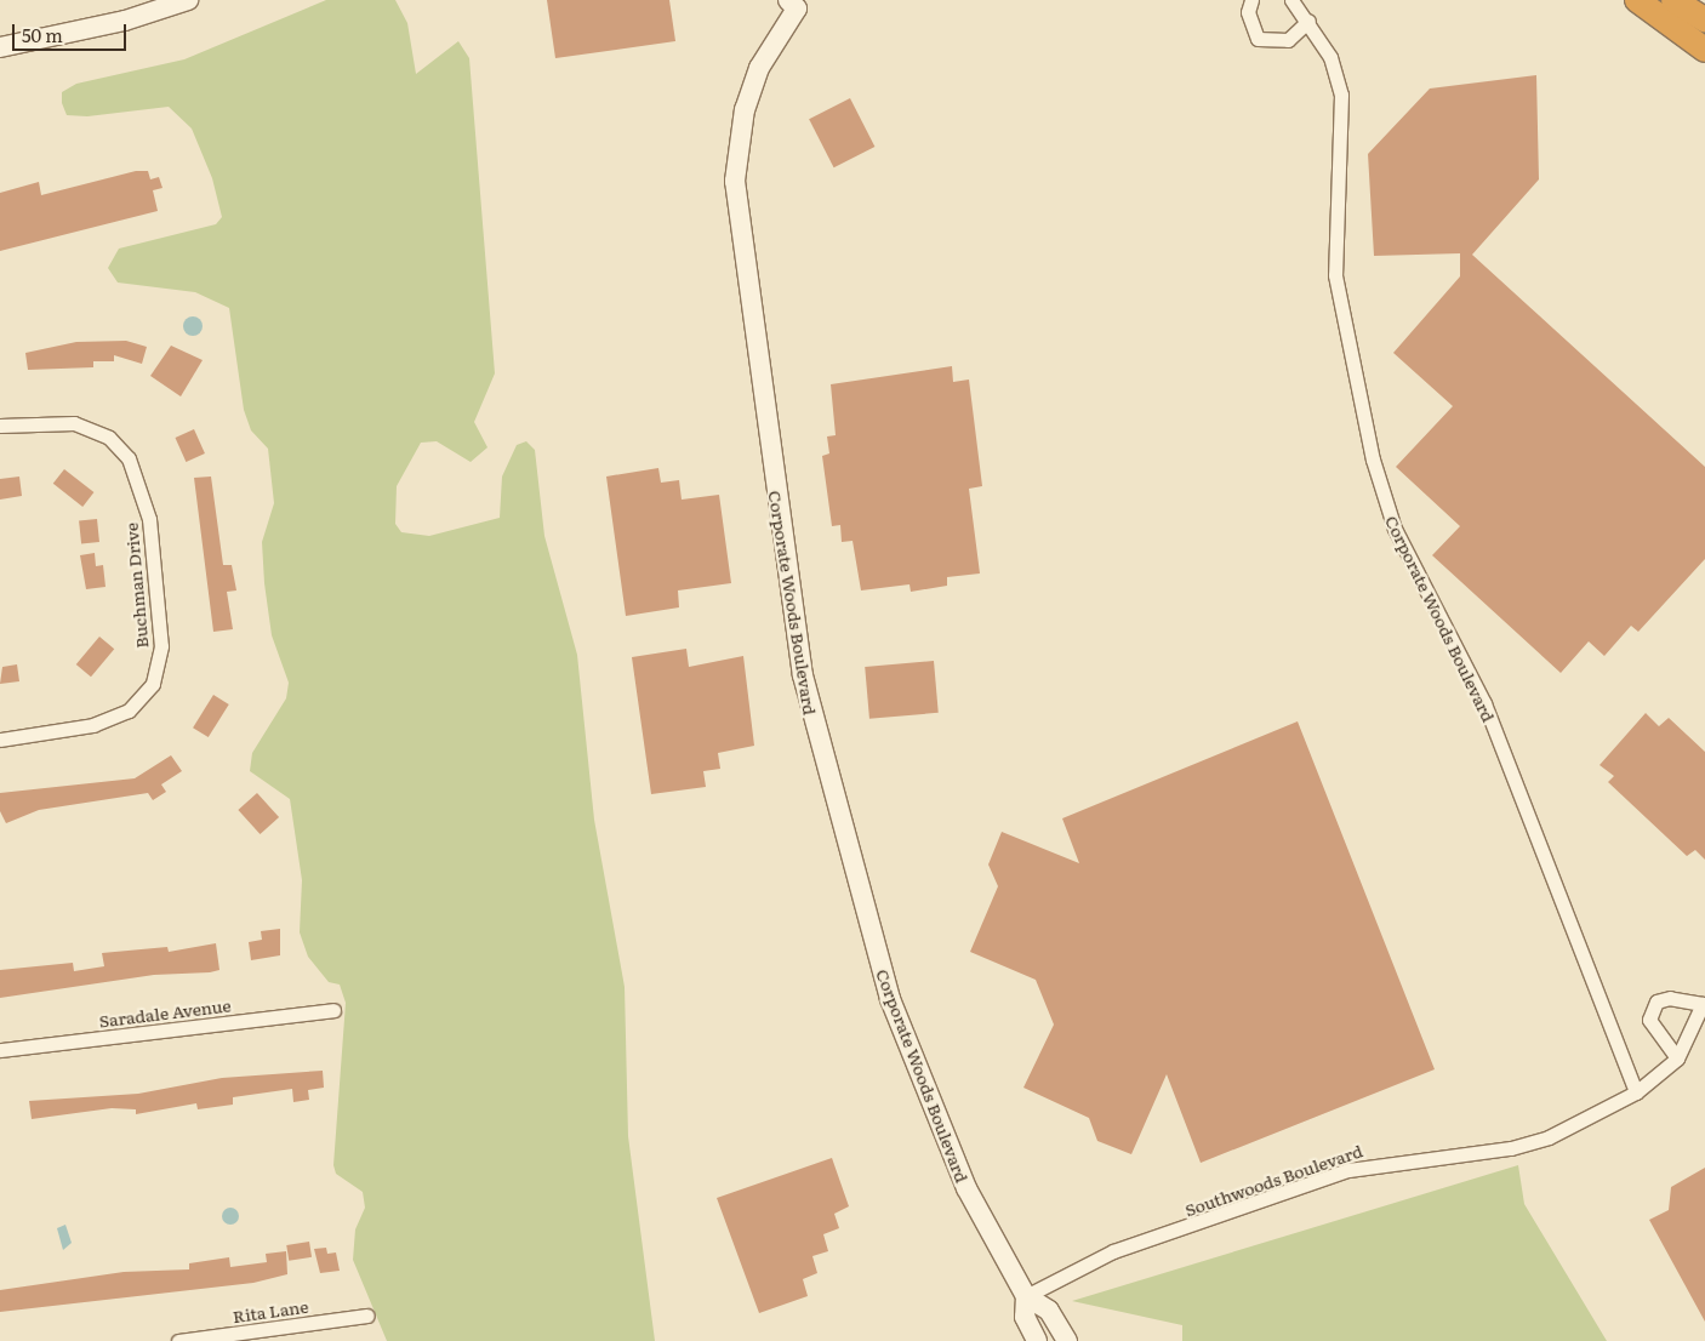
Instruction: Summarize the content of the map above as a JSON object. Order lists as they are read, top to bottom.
{
  "streets": {
    "street": [
      "Buchman Drive",
      "Corporate Woods Boulevard",
      "Saradale Avenue",
      "Southwoods Boulevard",
      "Rita Lane"
    ]
  },
  "crossings": [
    ["Corporate Woods Boulevard", "Southwoods Boulevard"]
  ],
  "scale_bar": "50 m"
}
